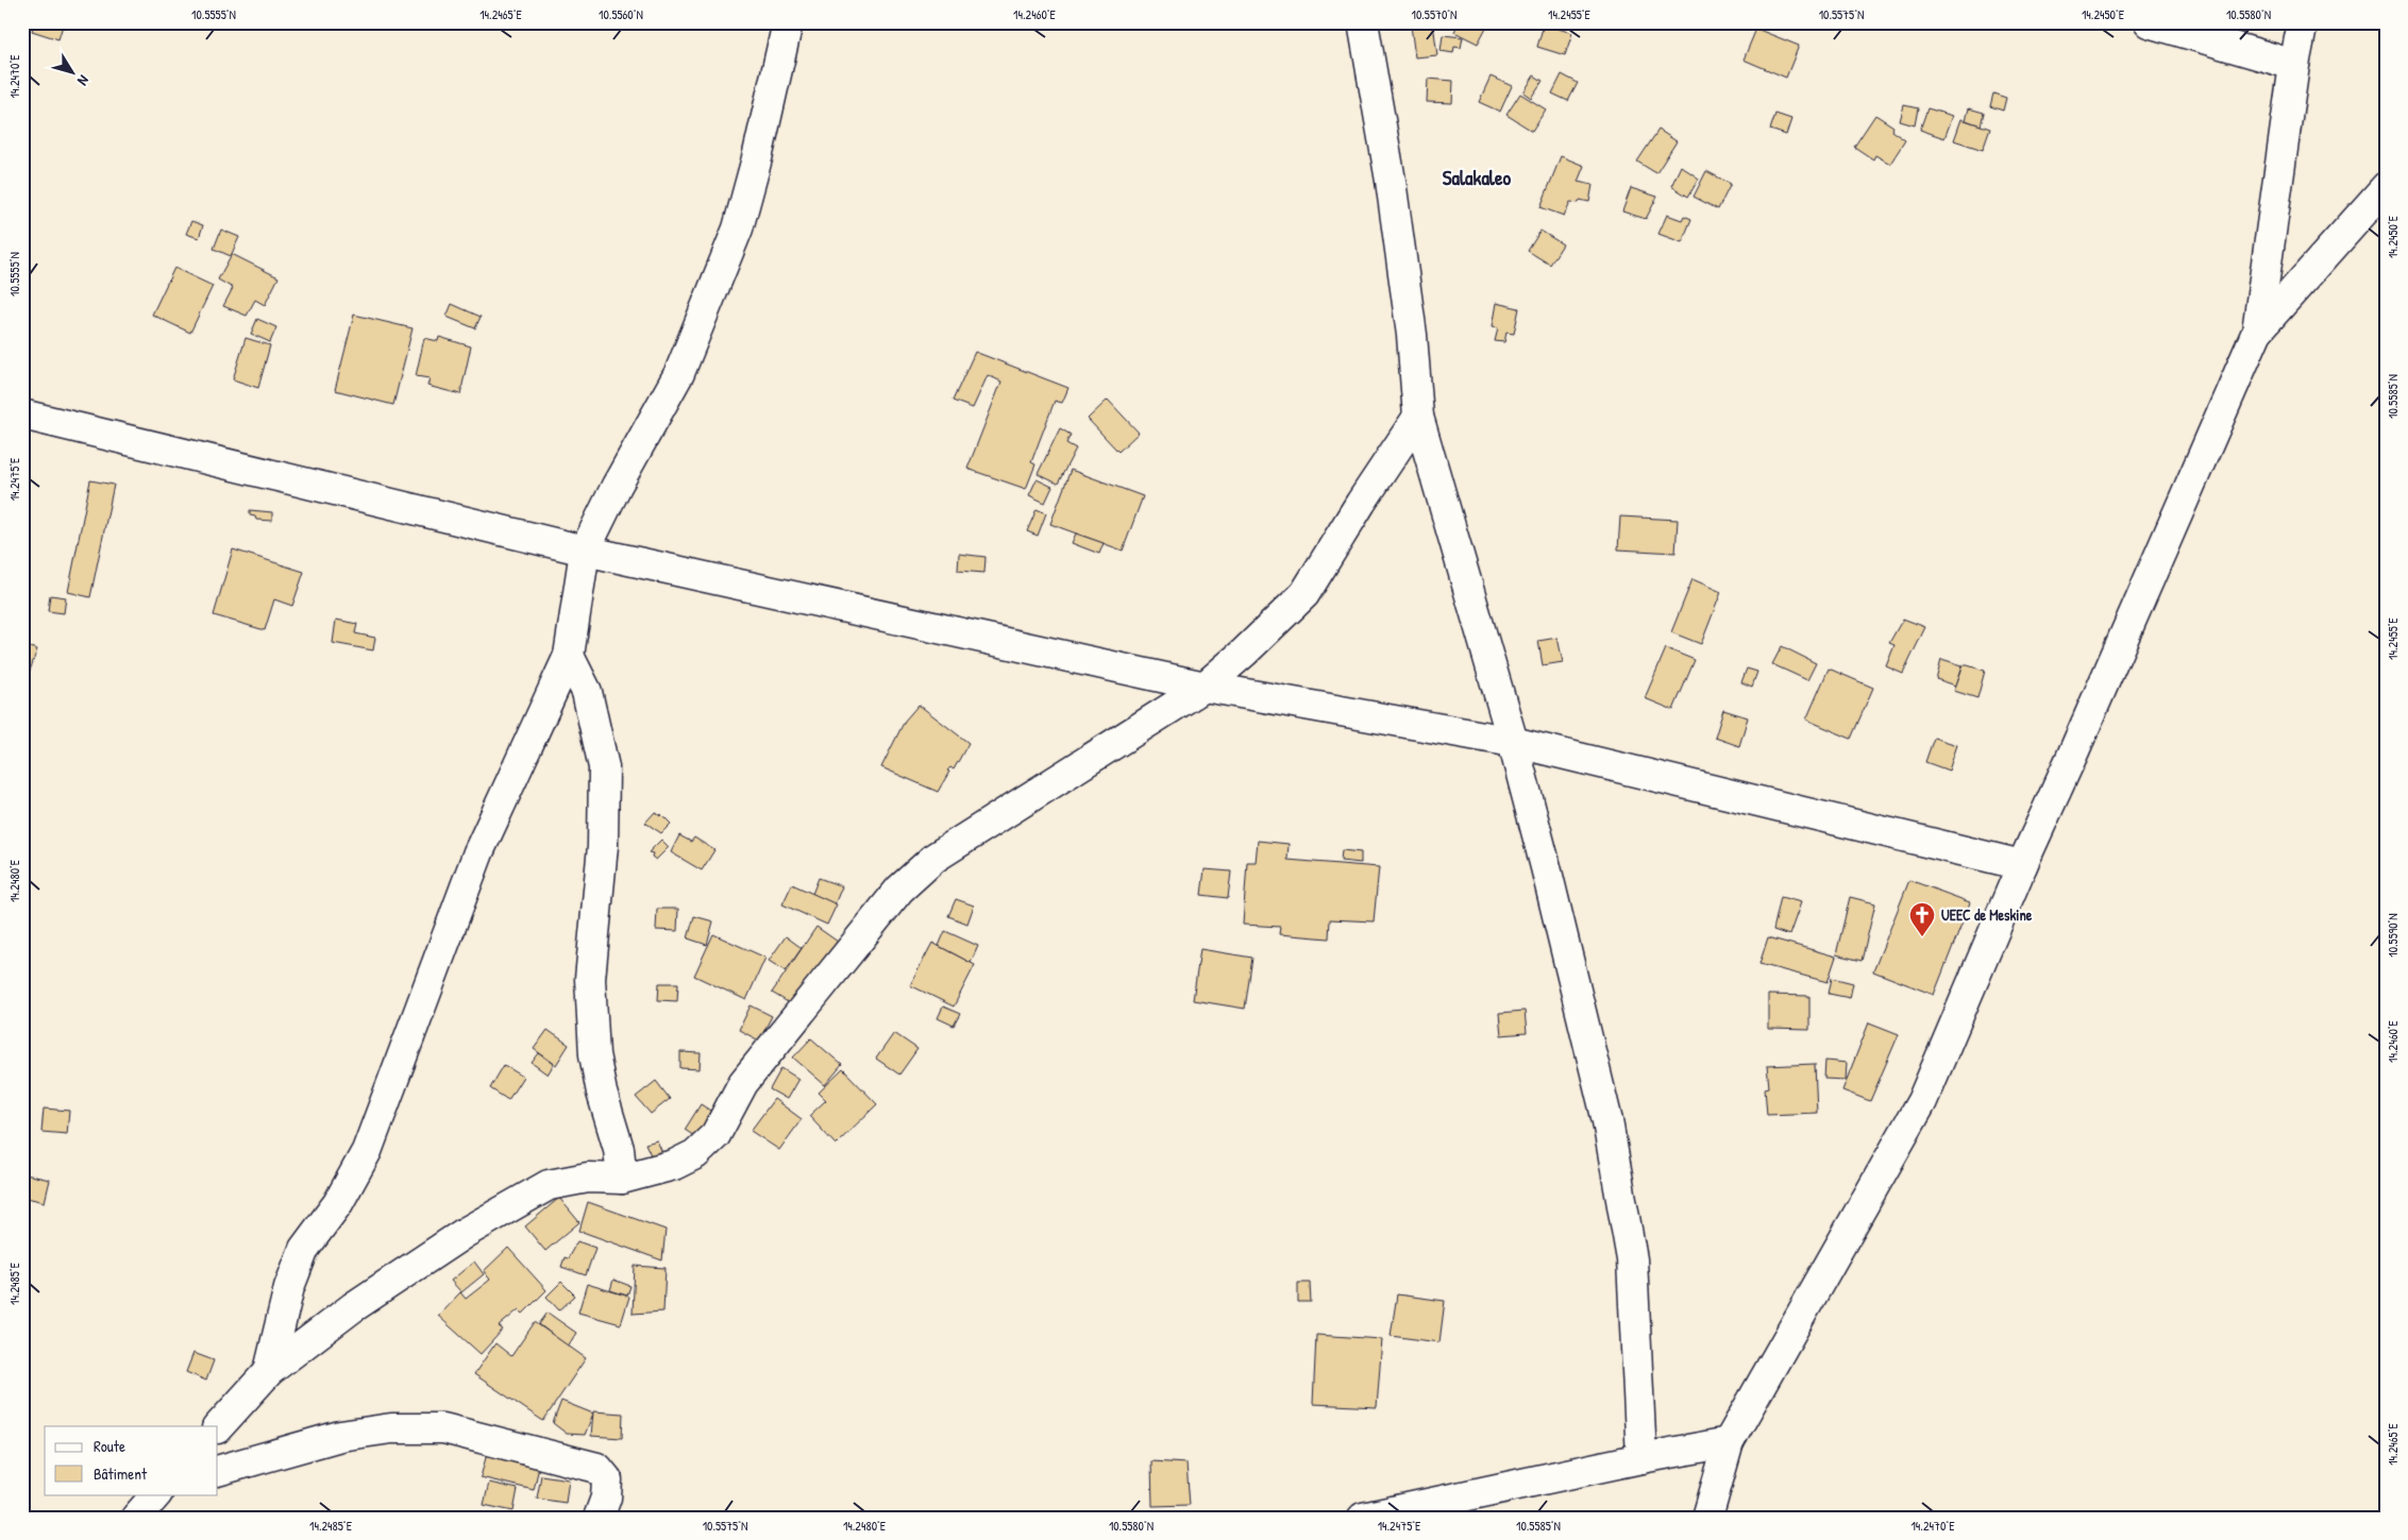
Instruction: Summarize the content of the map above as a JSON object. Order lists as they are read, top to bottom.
{
  "districts": ["Salakaleo"],
  "places": {
    "church": ["UEEC de Meskine"]
  },
  "legend": ["Route", "Bâtiment"],
  "north": "bottom right",
  "coordinates": [
    "10.5555°N",
    "14.2465°E",
    "10.5560°N",
    "14.2460°E",
    "10.5570°N",
    "14.2455°E",
    "10.5575°N",
    "14.2450°E",
    "10.5580°N",
    "14.2470°E",
    "10.5585°N",
    "14.2475°E",
    "14.2480°E",
    "10.5590°N",
    "14.2485°E"
  ]
}
